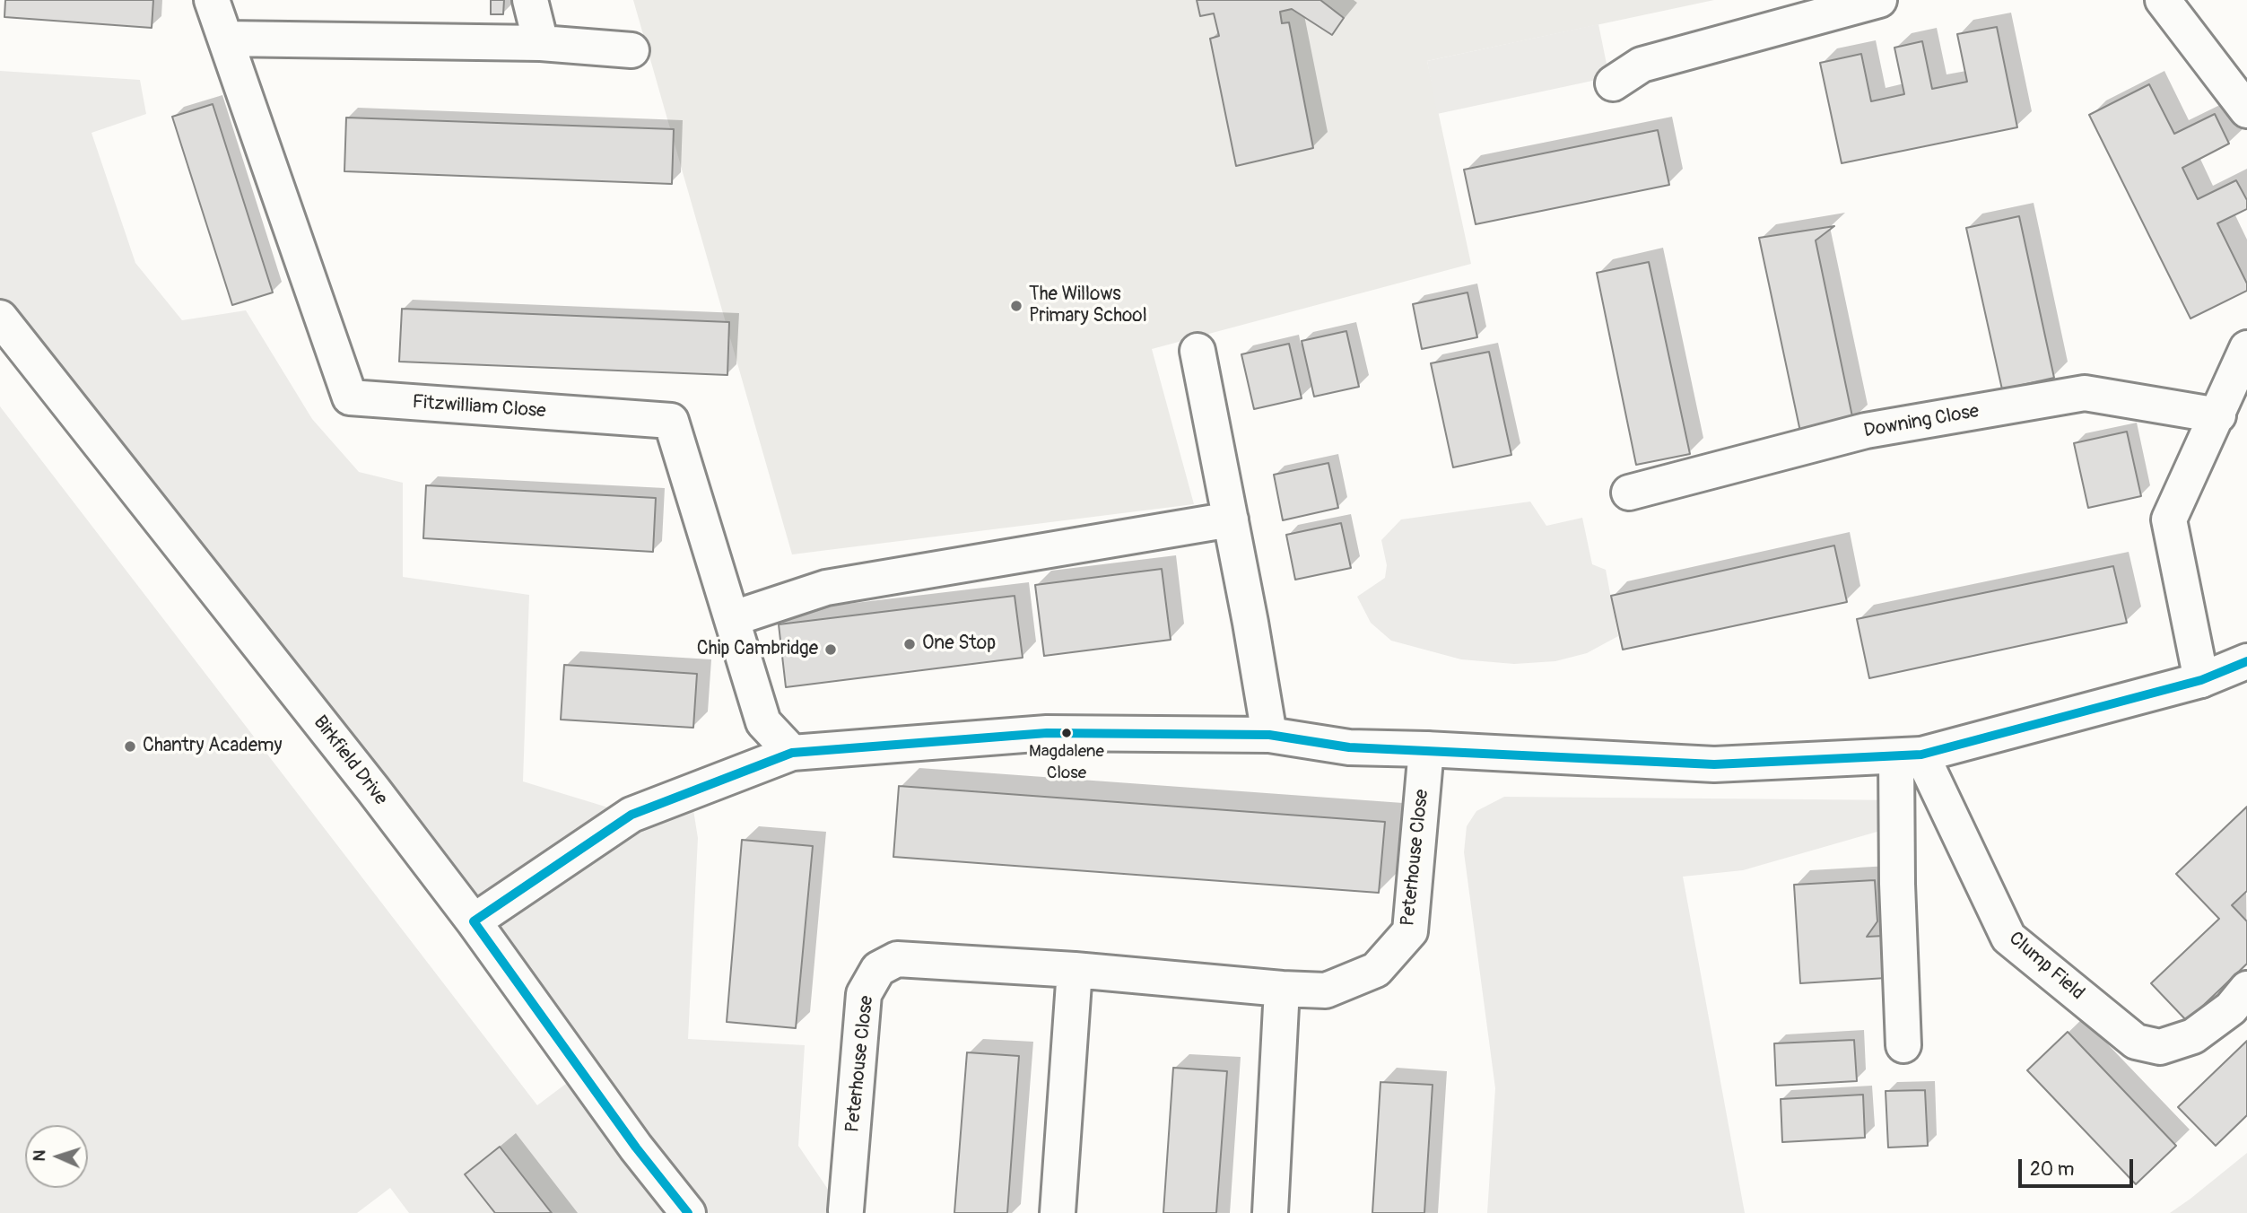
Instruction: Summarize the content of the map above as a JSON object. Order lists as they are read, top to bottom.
{
  "streets": {
    "street": [
      "Fitzwilliam Close",
      "Downing Close",
      "Birkfield Drive",
      "Peterhouse Close",
      "Clump Field"
    ]
  },
  "places": [
    "The Willows Primary School",
    "One Stop",
    "Chip Cambridge",
    "Magdalene Close",
    "Chantry Academy"
  ],
  "scale_bar": "20 m",
  "north": "left"
}
